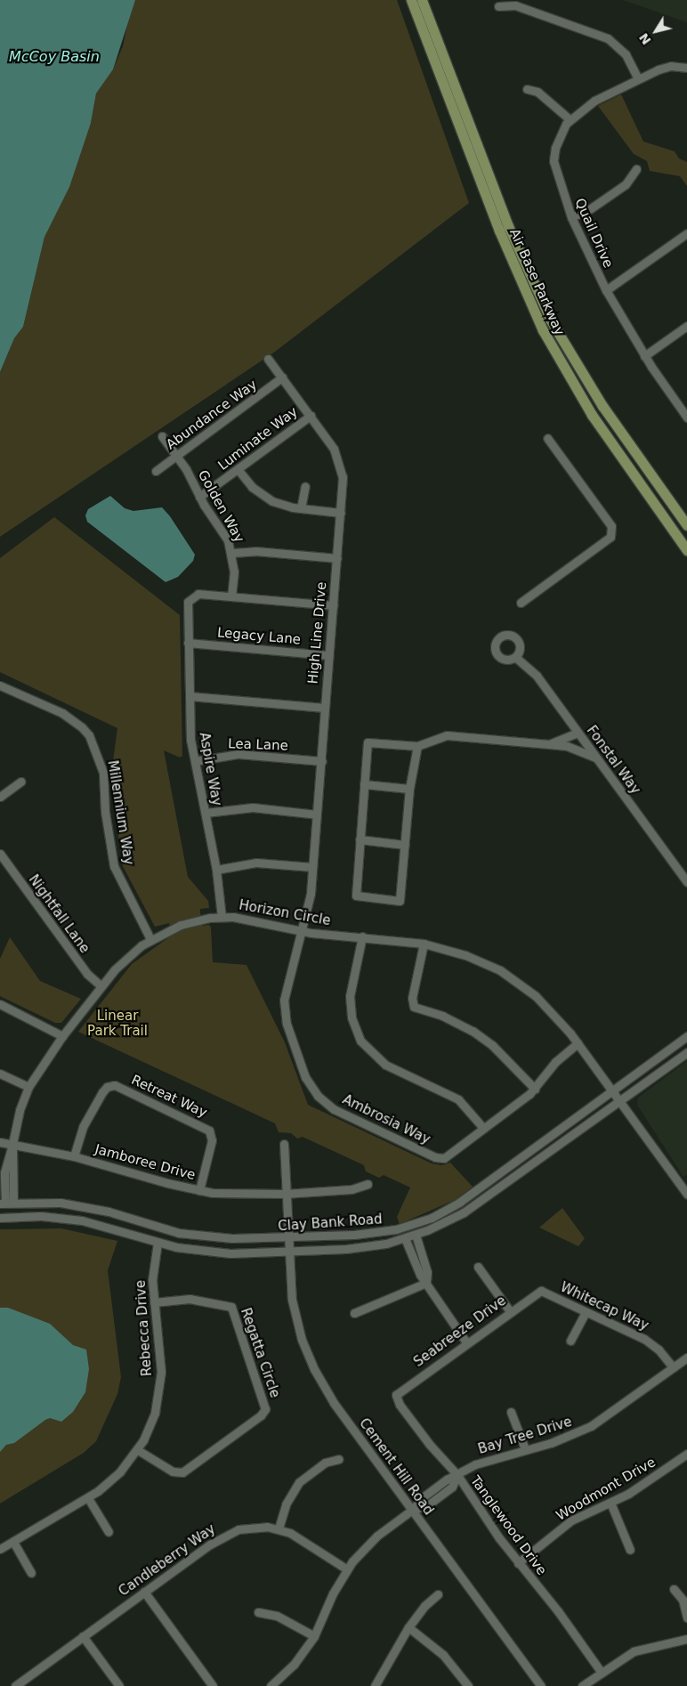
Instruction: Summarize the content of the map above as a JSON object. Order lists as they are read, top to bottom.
{
  "streets": {
    "main road": ["Air Base Parkway"],
    "street": [
      "Quail Drive",
      "Abundance Way",
      "Luminate Way",
      "Golden Way",
      "High Line Drive",
      "Legacy Lane",
      "Lea Lane",
      "Fonstal Way",
      "Aspire Way",
      "Millennium Way",
      "Horizon Circle",
      "Nightfall Lane",
      "Retreat Way",
      "Ambrosia Way",
      "Jamboree Drive",
      "Clay Bank Road",
      "Whitecap Way",
      "Rebecca Drive",
      "Seabreeze Drive",
      "Regatta Circle",
      "Bay Tree Drive",
      "Cement Hill Road",
      "Woodmont Drive",
      "Tanglewood Drive",
      "Candleberry Way"
    ]
  },
  "crossings": [
    ["Abundance Way", "Golden Way"],
    ["Abundance Way", "High Line Drive"],
    ["Luminate Way", "Golden Way"],
    ["Luminate Way", "High Line Drive"],
    ["Golden Way", "Aspire Way"],
    ["High Line Drive", "Legacy Lane"],
    ["High Line Drive", "Lea Lane"],
    ["High Line Drive", "Horizon Circle"],
    ["High Line Drive", "Ambrosia Way"],
    ["Legacy Lane", "Aspire Way"],
    ["Lea Lane", "Aspire Way"],
    ["Aspire Way", "Horizon Circle"],
    ["Millennium Way", "Horizon Circle"],
    ["Horizon Circle", "Nightfall Lane"],
    ["Horizon Circle", "Ambrosia Way"],
    ["Horizon Circle", "Jamboree Drive"],
    ["Horizon Circle", "Clay Bank Road"],
    ["Retreat Way", "Jamboree Drive"],
    ["Jamboree Drive", "Cement Hill Road"],
    ["Clay Bank Road", "Rebecca Drive"],
    ["Clay Bank Road", "Cement Hill Road"],
    ["Whitecap Way", "Seabreeze Drive"],
    ["Whitecap Way", "Bay Tree Drive"],
    ["Rebecca Drive", "Regatta Circle"],
    ["Seabreeze Drive", "Tanglewood Drive"],
    ["Bay Tree Drive", "Cement Hill Road"],
    ["Bay Tree Drive", "Tanglewood Drive"],
    ["Bay Tree Drive", "Candleberry Way"],
    ["Woodmont Drive", "Tanglewood Drive"]
  ],
  "water": ["McCoy Basin"],
  "parks": ["Linear Park Trail"],
  "north": "bottom left"
}
